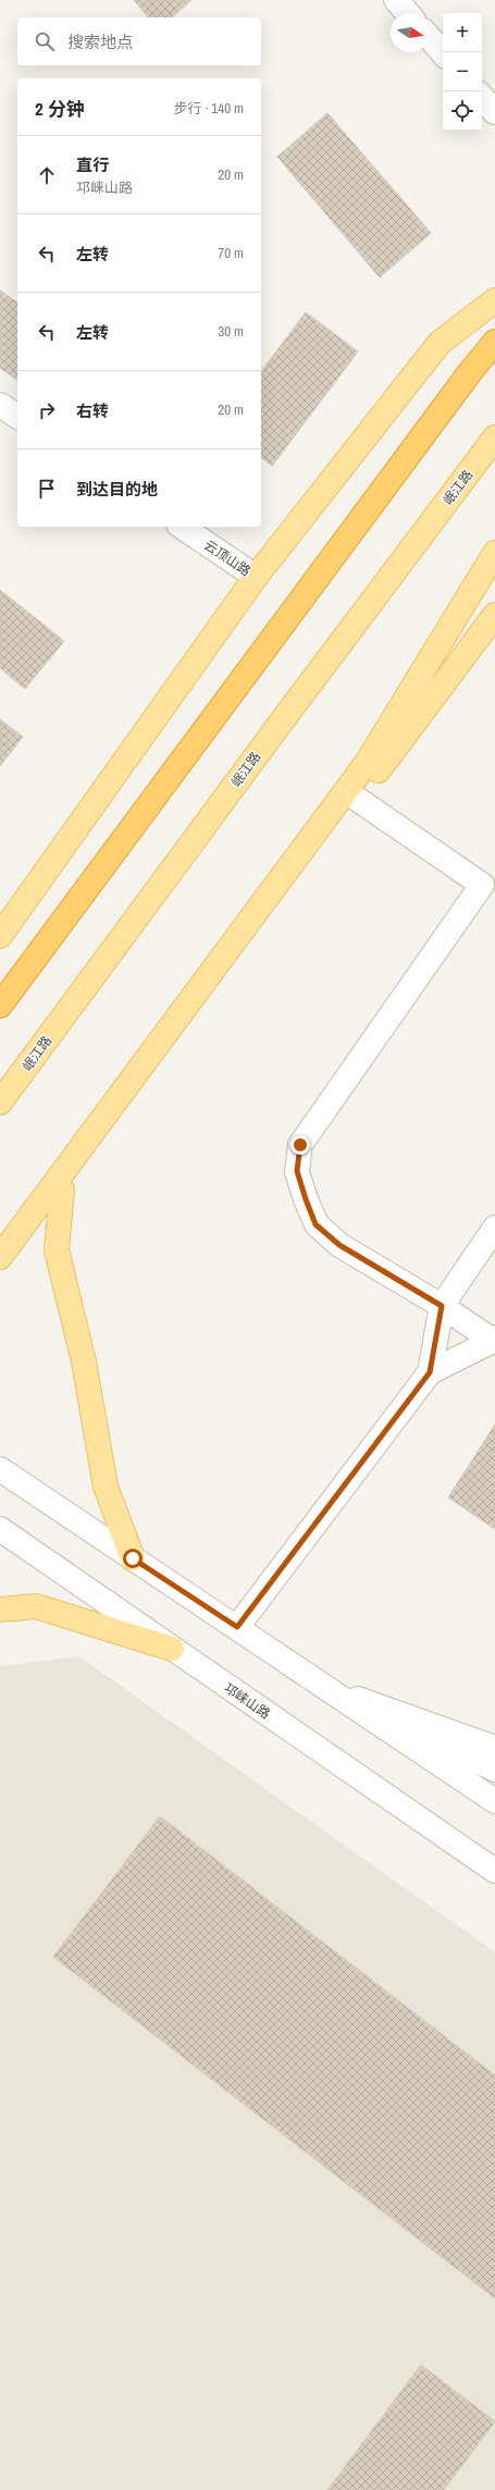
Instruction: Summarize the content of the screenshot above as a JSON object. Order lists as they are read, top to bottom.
{
  "streets": {
    "main road": ["岷江路"],
    "street": ["云顶山路", "邛崃山路"]
  },
  "north": "right",
  "page": {
    "map_buttons": ["+", "−"],
    "search": "搜索地点",
    "heading": ["2 分钟", "步行 · 140 m"],
    "list": [
      ["直行", "邛崃山路", "20 m"],
      ["左转", "70 m"],
      ["左转", "30 m"],
      ["右转", "20 m"],
      "到达目的地"
    ]
  }
}
